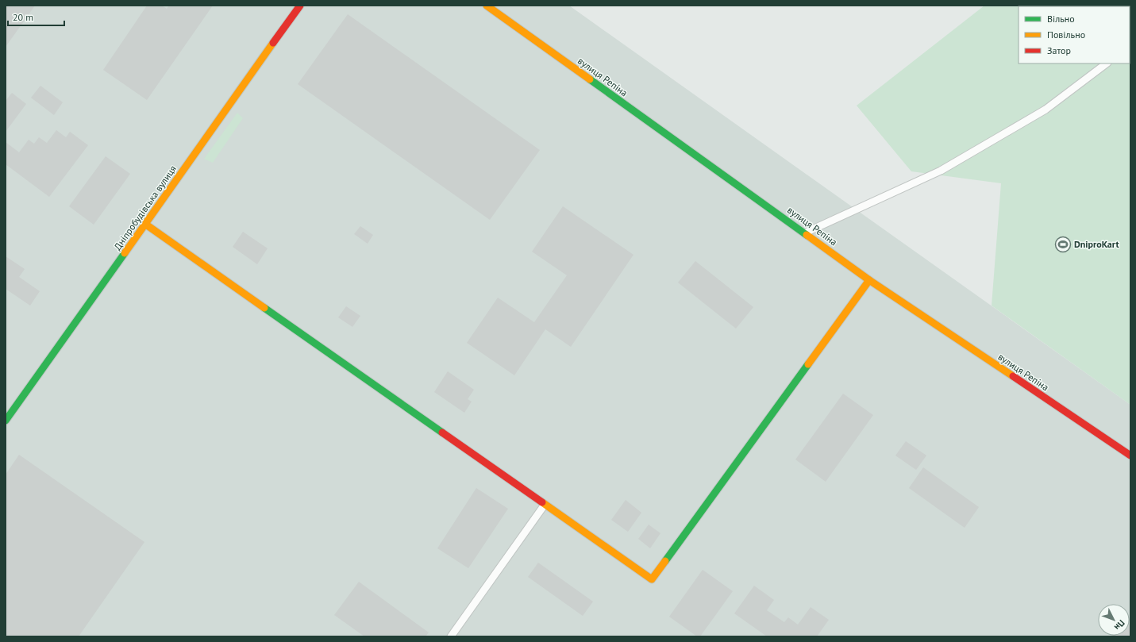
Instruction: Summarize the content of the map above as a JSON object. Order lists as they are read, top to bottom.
{
  "streets": {
    "street": ["вулиця Репіна", "Дніпробудівська вулиця"]
  },
  "places": {
    "sports": ["DniproKart"]
  },
  "legend": ["Вільно", "Повільно", "Затор"],
  "scale_bar": "20 m",
  "north": "bottom right"
}
